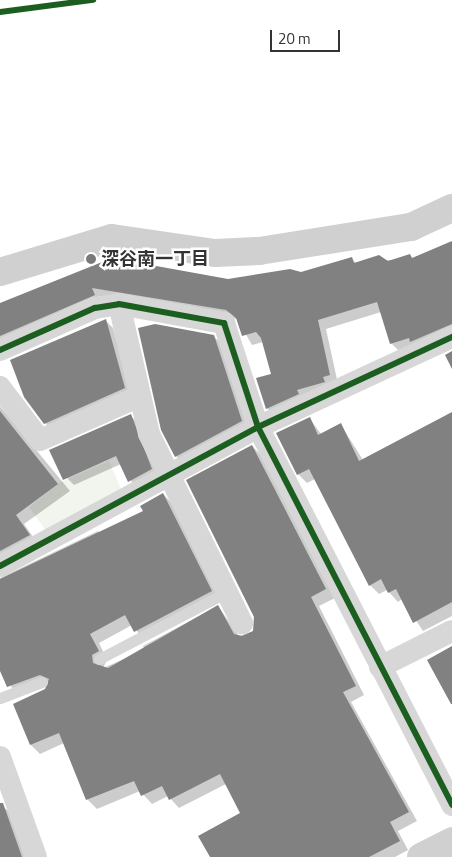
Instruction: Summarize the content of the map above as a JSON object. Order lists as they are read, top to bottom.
{
  "places": ["深谷南一丁目"],
  "scale_bar": "20 m"
}
